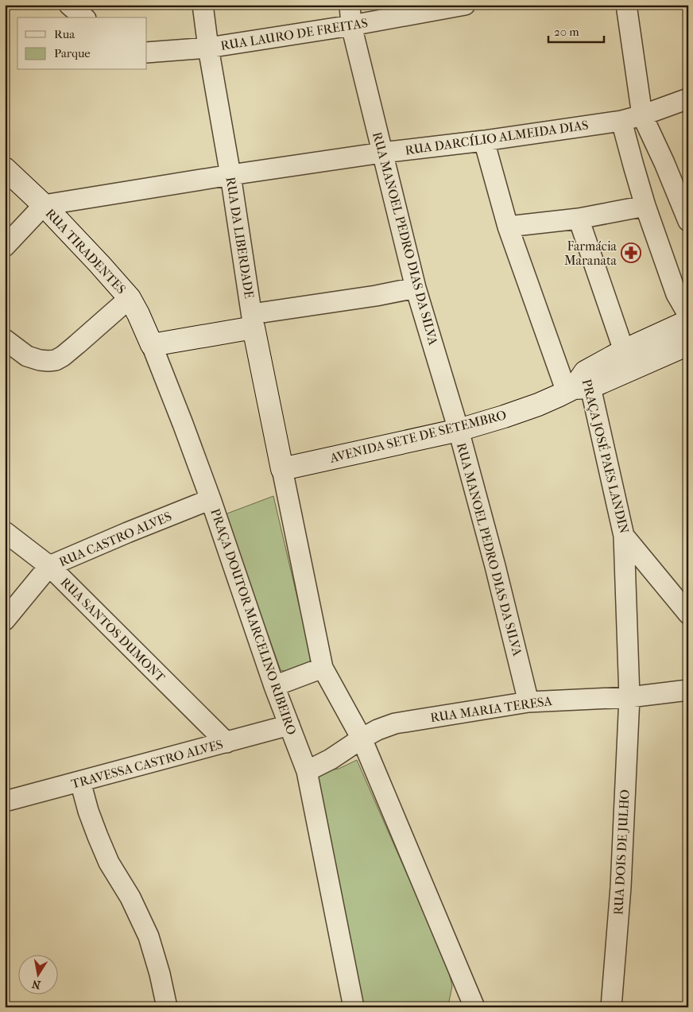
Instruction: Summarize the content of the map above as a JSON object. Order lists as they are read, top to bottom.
{
  "streets": {
    "main road": ["RUA DA LIBERDADE", "RUA TIRADENTES", "AVENIDA SETE DE SETEMBRO"],
    "street": [
      "RUA LAURO DE FREITAS",
      "RUA DARCÍLIO ALMEIDA DIAS",
      "RUA MANOEL PEDRO DIAS DA SILVA",
      "PRAÇA JOSÉ PAES LANDIN",
      "RUA CASTRO ALVES",
      "PRAÇA DOUTOR MARCELINO RIBEIRO",
      "RUA SANTOS DUMONT",
      "RUA MARIA TERESA",
      "TRAVESSA CASTRO ALVES",
      "RUA DOIS DE JULHO"
    ]
  },
  "crossings": [
    ["RUA LAURO DE FREITAS", "RUA DA LIBERDADE"],
    ["RUA LAURO DE FREITAS", "RUA MANOEL PEDRO DIAS DA SILVA"],
    ["RUA DARCÍLIO ALMEIDA DIAS", "RUA DA LIBERDADE"],
    ["RUA DARCÍLIO ALMEIDA DIAS", "RUA MANOEL PEDRO DIAS DA SILVA"],
    ["RUA DARCÍLIO ALMEIDA DIAS", "RUA TIRADENTES"],
    ["RUA DARCÍLIO ALMEIDA DIAS", "PRAÇA JOSÉ PAES LANDIN"],
    ["RUA DA LIBERDADE", "AVENIDA SETE DE SETEMBRO"],
    ["RUA MANOEL PEDRO DIAS DA SILVA", "AVENIDA SETE DE SETEMBRO"],
    ["RUA MANOEL PEDRO DIAS DA SILVA", "RUA MARIA TERESA"],
    ["RUA TIRADENTES", "PRAÇA DOUTOR MARCELINO RIBEIRO"],
    ["AVENIDA SETE DE SETEMBRO", "PRAÇA JOSÉ PAES LANDIN"],
    ["PRAÇA JOSÉ PAES LANDIN", "RUA DOIS DE JULHO"],
    ["RUA CASTRO ALVES", "PRAÇA DOUTOR MARCELINO RIBEIRO"],
    ["RUA CASTRO ALVES", "RUA SANTOS DUMONT"],
    ["PRAÇA DOUTOR MARCELINO RIBEIRO", "RUA MARIA TERESA"],
    ["PRAÇA DOUTOR MARCELINO RIBEIRO", "TRAVESSA CASTRO ALVES"],
    ["RUA SANTOS DUMONT", "TRAVESSA CASTRO ALVES"],
    ["RUA MARIA TERESA", "RUA DOIS DE JULHO"]
  ],
  "places": {
    "pharmacy": ["Farmácia Maranata"]
  },
  "legend": ["Rua", "Parque"],
  "scale_bar": "20 m",
  "north": "bottom"
}
